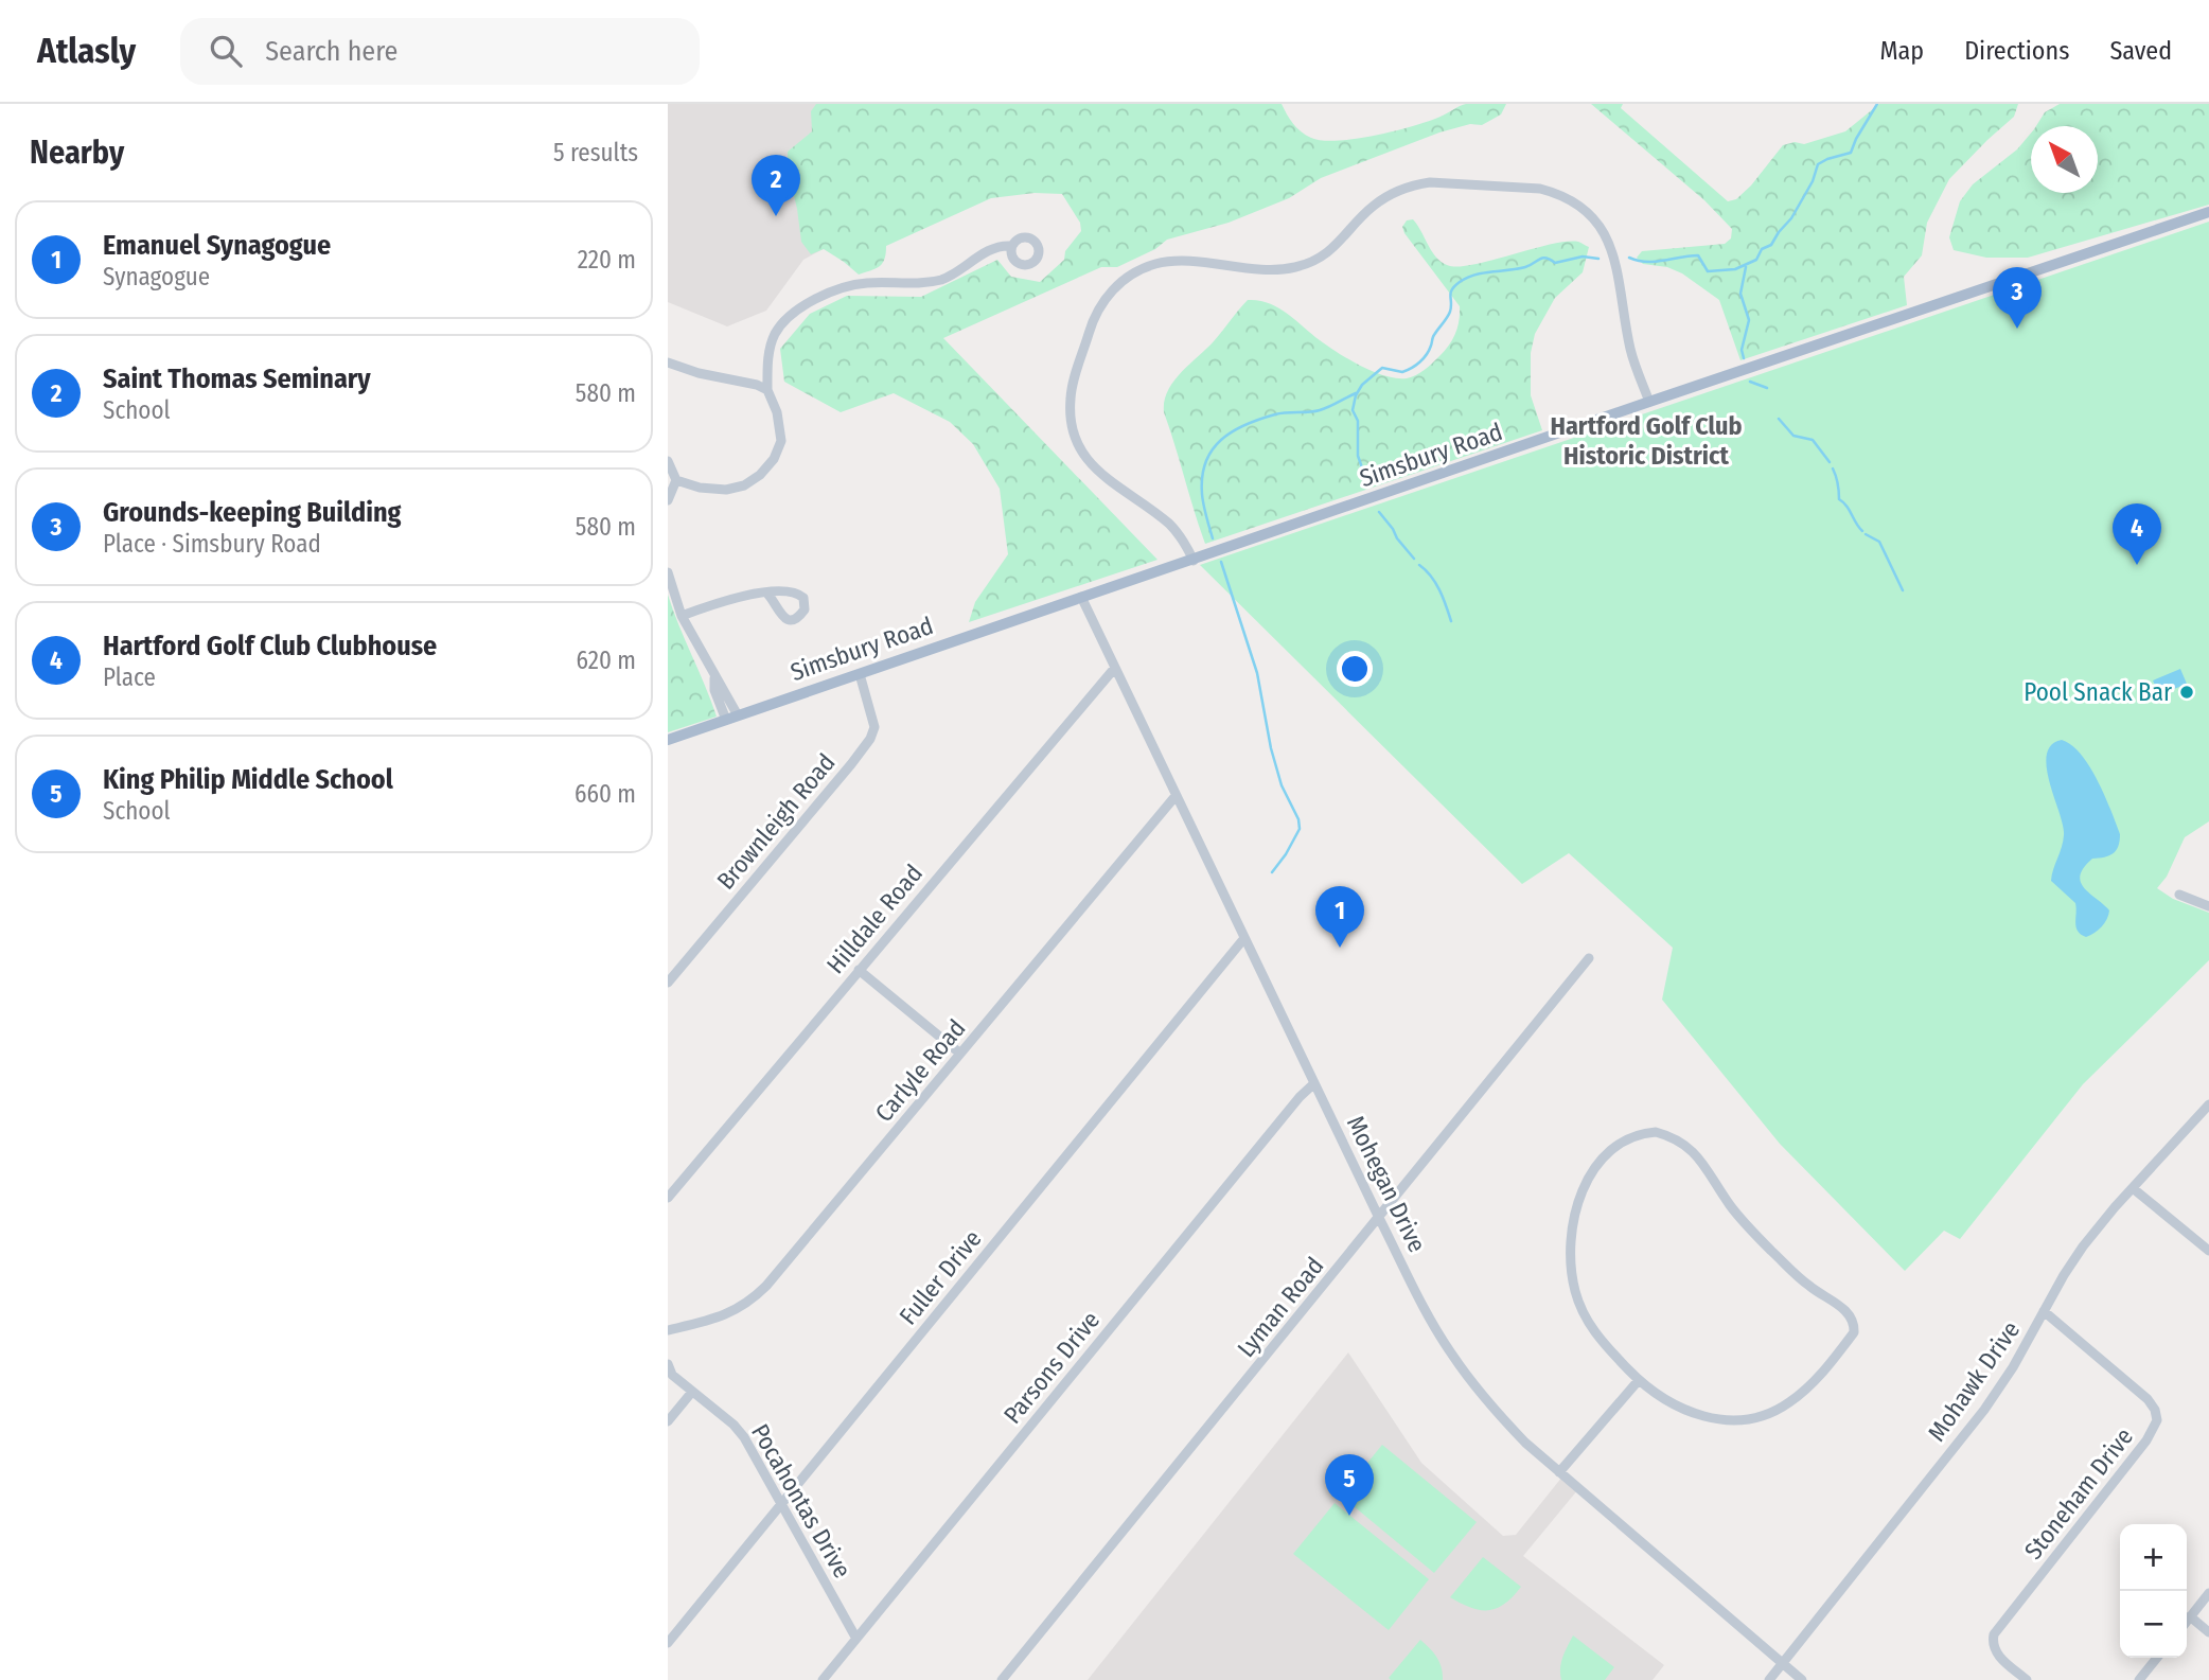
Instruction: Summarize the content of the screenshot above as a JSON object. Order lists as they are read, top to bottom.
{
  "streets": {
    "main road": ["Simsbury Road"],
    "street": [
      "Brownleigh Road",
      "Hilldale Road",
      "Carlyle Road",
      "Mohegan Drive",
      "Fuller Drive",
      "Lyman Road",
      "Parsons Drive",
      "Mohawk Drive",
      "Stoneham Drive",
      "Pocahontas Drive"
    ]
  },
  "crossings": [
    ["Simsbury Road", "Brownleigh Road"],
    ["Simsbury Road", "Mohegan Drive"],
    ["Hilldale Road", "Mohegan Drive"],
    ["Carlyle Road", "Mohegan Drive"],
    ["Mohegan Drive", "Fuller Drive"],
    ["Mohegan Drive", "Lyman Road"],
    ["Mohegan Drive", "Parsons Drive"],
    ["Mohegan Drive", "Mohawk Drive"],
    ["Fuller Drive", "Pocahontas Drive"],
    ["Parsons Drive", "Pocahontas Drive"],
    ["Mohawk Drive", "Stoneham Drive"]
  ],
  "districts": ["Hartford Golf Club Historic District"],
  "places": ["Pool Snack Bar"],
  "north": "top left",
  "page": {
    "header": "Atlasly",
    "search": "Search here",
    "nav": ["Map", "Directions", "Saved"],
    "heading": ["Nearby", "5 results"],
    "pins": [
      "2",
      "3",
      "4",
      "1",
      "5"
    ],
    "list": [
      {
        "mark": "1",
        "name": "Emanuel Synagogue",
        "note": "Synagogue",
        "value": "220 m"
      },
      {
        "mark": "2",
        "name": "Saint Thomas Seminary",
        "note": "School",
        "value": "580 m"
      },
      {
        "mark": "3",
        "name": "Grounds-keeping Building",
        "note": "Place · Simsbury Road",
        "value": "580 m"
      },
      {
        "mark": "4",
        "name": "Hartford Golf Club Clubhouse",
        "note": "Place",
        "value": "620 m"
      },
      {
        "mark": "5",
        "name": "King Philip Middle School",
        "note": "School",
        "value": "660 m"
      }
    ],
    "map_buttons": ["+", "−"]
  }
}
